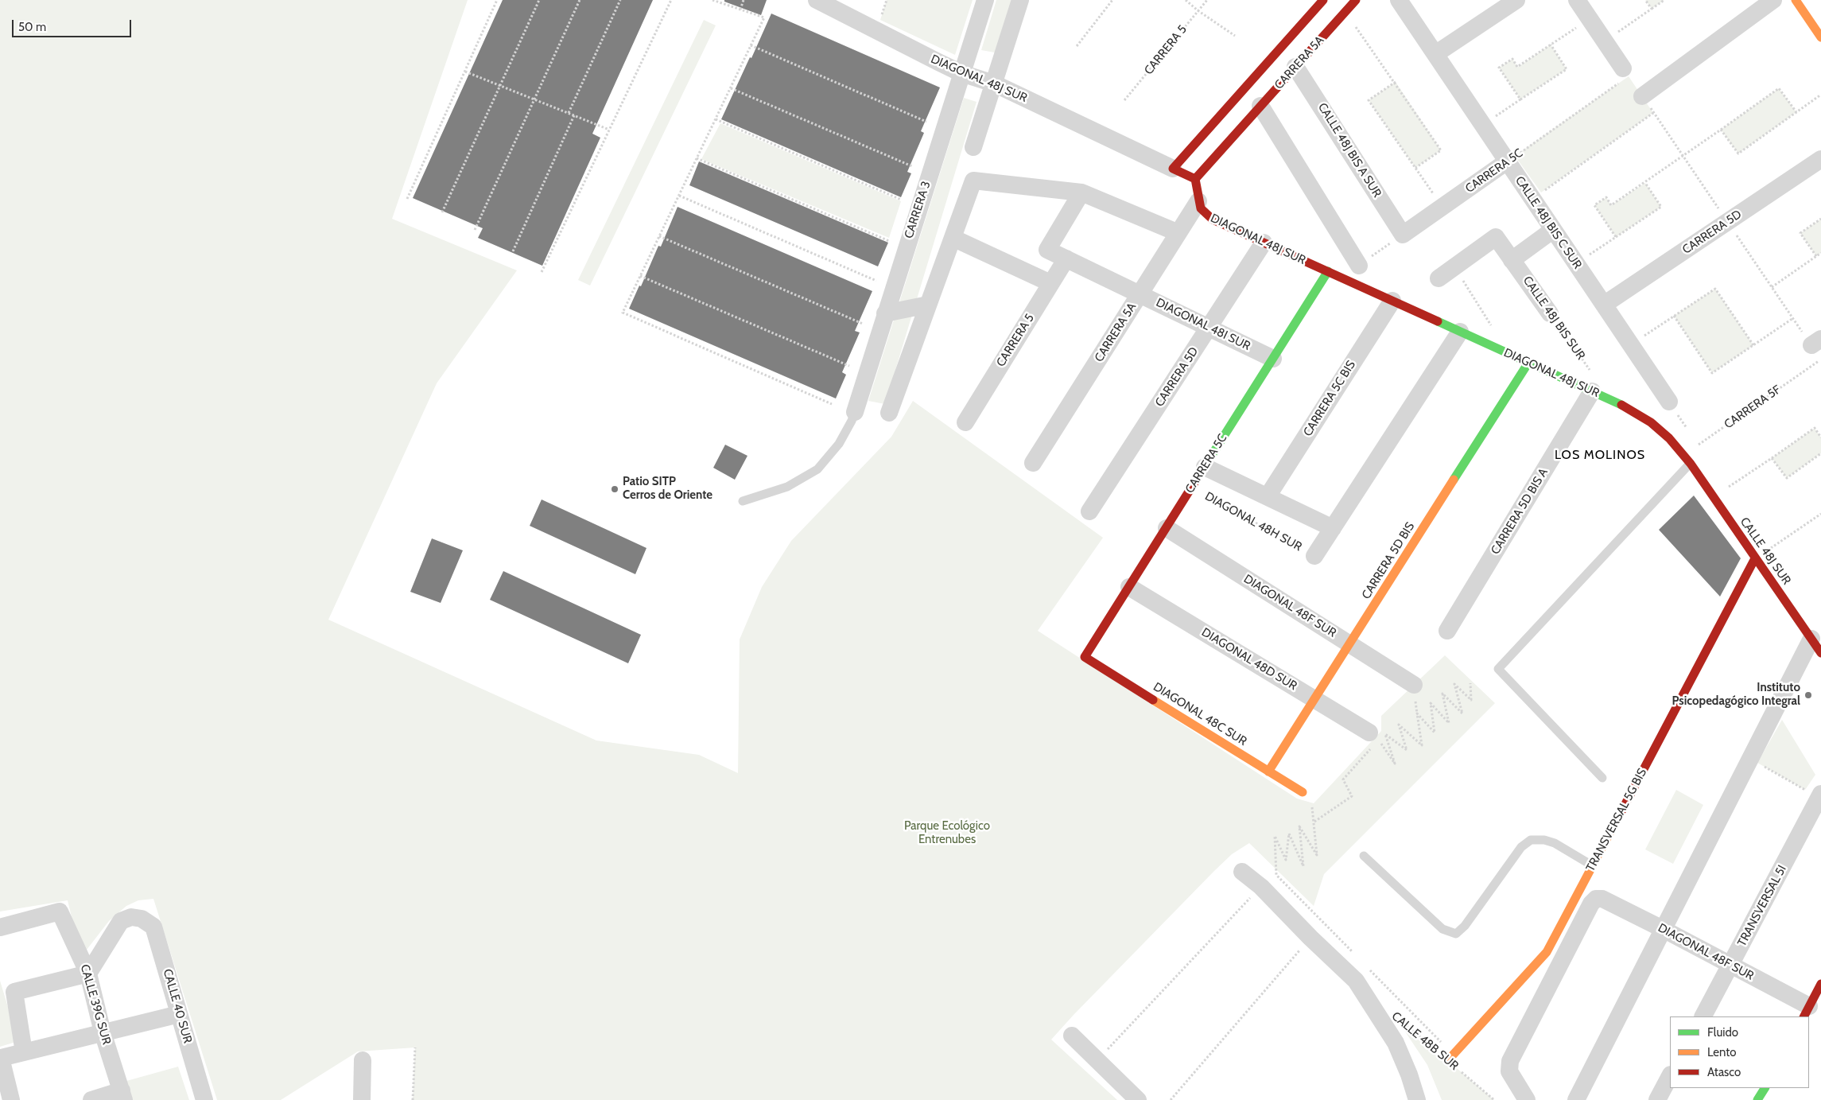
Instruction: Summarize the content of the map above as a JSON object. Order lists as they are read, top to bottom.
{
  "streets": {
    "street": [
      "CARRERA 5",
      "CARRERA 5A",
      "DIAGONAL 48J SUR",
      "CALLE 48J BIS A SUR",
      "CARRERA 5C",
      "CARRERA 3",
      "CALLE 48J BIS C SUR",
      "CARRERA 5D",
      "CALLE 48J BIS SUR",
      "DIAGONAL 48I SUR",
      "CARRERA 5C BIS",
      "CARRERA 5D BIS A",
      "CALLE 48J SUR",
      "CARRERA 5D BIS",
      "DIAGONAL 48F SUR",
      "DIAGONAL 48D SUR",
      "DIAGONAL 48C SUR",
      "TRANSVERSAL 5G BIS",
      "TRANSVERSAL 5I",
      "CALLE 39G SUR",
      "CALLE 40 SUR",
      "CALLE 48B SUR"
    ],
    "path": ["CARRERA 5F", "DIAGONAL 48H SUR"]
  },
  "crossings": [
    ["CARRERA 5", "DIAGONAL 48I SUR"],
    ["CARRERA 5A", "DIAGONAL 48J SUR"],
    ["CARRERA 5A", "CALLE 48J BIS A SUR"],
    ["CARRERA 5A", "DIAGONAL 48I SUR"],
    ["DIAGONAL 48J SUR", "CARRERA 5C"],
    ["DIAGONAL 48J SUR", "CARRERA 3"],
    ["DIAGONAL 48J SUR", "CARRERA 5D"],
    ["DIAGONAL 48J SUR", "CALLE 48J BIS SUR"],
    ["DIAGONAL 48J SUR", "CARRERA 5C BIS"],
    ["DIAGONAL 48J SUR", "CARRERA 5F"],
    ["DIAGONAL 48J SUR", "CARRERA 5D BIS A"],
    ["DIAGONAL 48J SUR", "CALLE 48J SUR"],
    ["DIAGONAL 48J SUR", "CARRERA 5D BIS"],
    ["CALLE 48J BIS A SUR", "CARRERA 5C"],
    ["CARRERA 5C", "CALLE 48J BIS C SUR"],
    ["CARRERA 5C", "DIAGONAL 48I SUR"],
    ["CARRERA 5C", "DIAGONAL 48H SUR"],
    ["CARRERA 5C", "DIAGONAL 48F SUR"],
    ["CARRERA 5C", "DIAGONAL 48D SUR"],
    ["CARRERA 5C", "DIAGONAL 48C SUR"],
    ["CALLE 48J BIS C SUR", "CARRERA 5D"],
    ["CARRERA 5D", "DIAGONAL 48I SUR"],
    ["CALLE 48J BIS SUR", "CARRERA 5D BIS A"],
    ["CALLE 48J SUR", "TRANSVERSAL 5G BIS"],
    ["CARRERA 5D BIS", "DIAGONAL 48F SUR"],
    ["CARRERA 5D BIS", "DIAGONAL 48D SUR"],
    ["CARRERA 5D BIS", "DIAGONAL 48C SUR"],
    ["DIAGONAL 48F SUR", "TRANSVERSAL 5I"],
    ["TRANSVERSAL 5G BIS", "CALLE 48B SUR"],
    ["CALLE 39G SUR", "CALLE 40 SUR"]
  ],
  "districts": ["LOS MOLINOS"],
  "parks": ["Parque Ecológico Entrenubes"],
  "places": ["Patio SITP Cerros de Oriente", "Instituto Psicopedagógico Integral"],
  "legend": ["Fluido", "Lento", "Atasco"],
  "scale_bar": "50 m"
}
